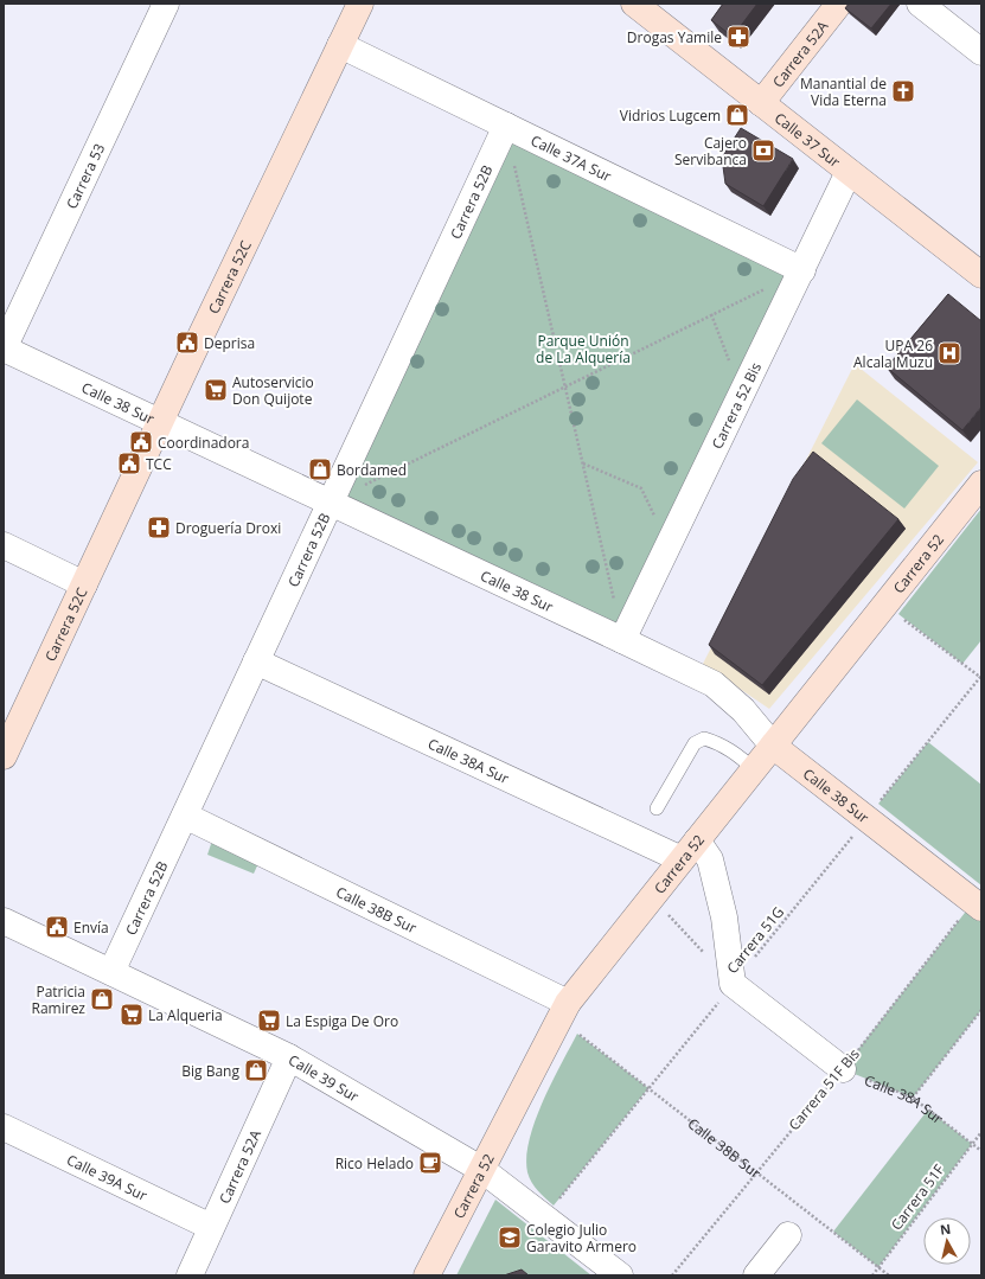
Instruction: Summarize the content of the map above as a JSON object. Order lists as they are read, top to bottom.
{
  "streets": {
    "street": [
      "Carrera 52A",
      "Calle 37 Sur",
      "Calle 37A Sur",
      "Carrera 53",
      "Carrera 52B",
      "Carrera 52C",
      "Calle 38 Sur",
      "Carrera 52 Bis",
      "Carrera 52",
      "Calle 38A Sur",
      "Calle 38B Sur",
      "Calle 39 Sur",
      "Calle 39A Sur"
    ],
    "path": ["Carrera 51G", "Carrera 51F Bis", "Carrera 51F"]
  },
  "crossings": [
    ["Carrera 52A", "Calle 37 Sur"],
    ["Carrera 52A", "Calle 39 Sur"],
    ["Carrera 52A", "Calle 39A Sur"],
    ["Calle 37 Sur", "Carrera 52 Bis"],
    ["Calle 37A Sur", "Carrera 52B"],
    ["Calle 37A Sur", "Carrera 52C"],
    ["Calle 37A Sur", "Carrera 52 Bis"],
    ["Carrera 53", "Calle 38 Sur"],
    ["Carrera 52B", "Calle 38 Sur"],
    ["Carrera 52B", "Calle 38A Sur"],
    ["Carrera 52B", "Calle 38B Sur"],
    ["Carrera 52B", "Calle 39 Sur"],
    ["Carrera 52C", "Calle 38 Sur"],
    ["Calle 38 Sur", "Carrera 52 Bis"],
    ["Calle 38 Sur", "Carrera 52"],
    ["Calle 38 Sur", "Carrera 51G"],
    ["Calle 38 Sur", "Carrera 51F Bis"],
    ["Carrera 52", "Calle 38A Sur"],
    ["Carrera 52", "Calle 38B Sur"],
    ["Carrera 52", "Calle 39 Sur"],
    ["Calle 38A Sur", "Carrera 51F Bis"],
    ["Calle 38A Sur", "Carrera 51F"],
    ["Calle 38B Sur", "Carrera 51G"],
    ["Calle 38B Sur", "Carrera 51F Bis"],
    ["Calle 38B Sur", "Carrera 51F"],
    ["Carrera 51G", "Calle 39 Sur"]
  ],
  "parks": ["Parque Unión de La Alquería"],
  "places": {
    "pharmacy": ["Drogas Yamile", "Droguería Droxi"],
    "church": ["Manantial de Vida Eterna"],
    "shop": [
      "Vidrios Lugcem",
      "Bordamed",
      "Patricia Ramirez",
      "Big Bang"
    ],
    "bank": ["Cajero Servibanca"],
    "public building": [
      "Deprisa",
      "Coordinadora",
      "TCC",
      "Envía"
    ],
    "hospital": ["UPA 26 Alcala Muzu"],
    "supermarket": ["Autoservicio Don Quijote", "La Alqueria", "La Espiga De Oro"],
    "cafe": ["Rico Helado"],
    "school or university": ["Colegio Julio Garavito Armero"]
  },
  "north": "top"
}
